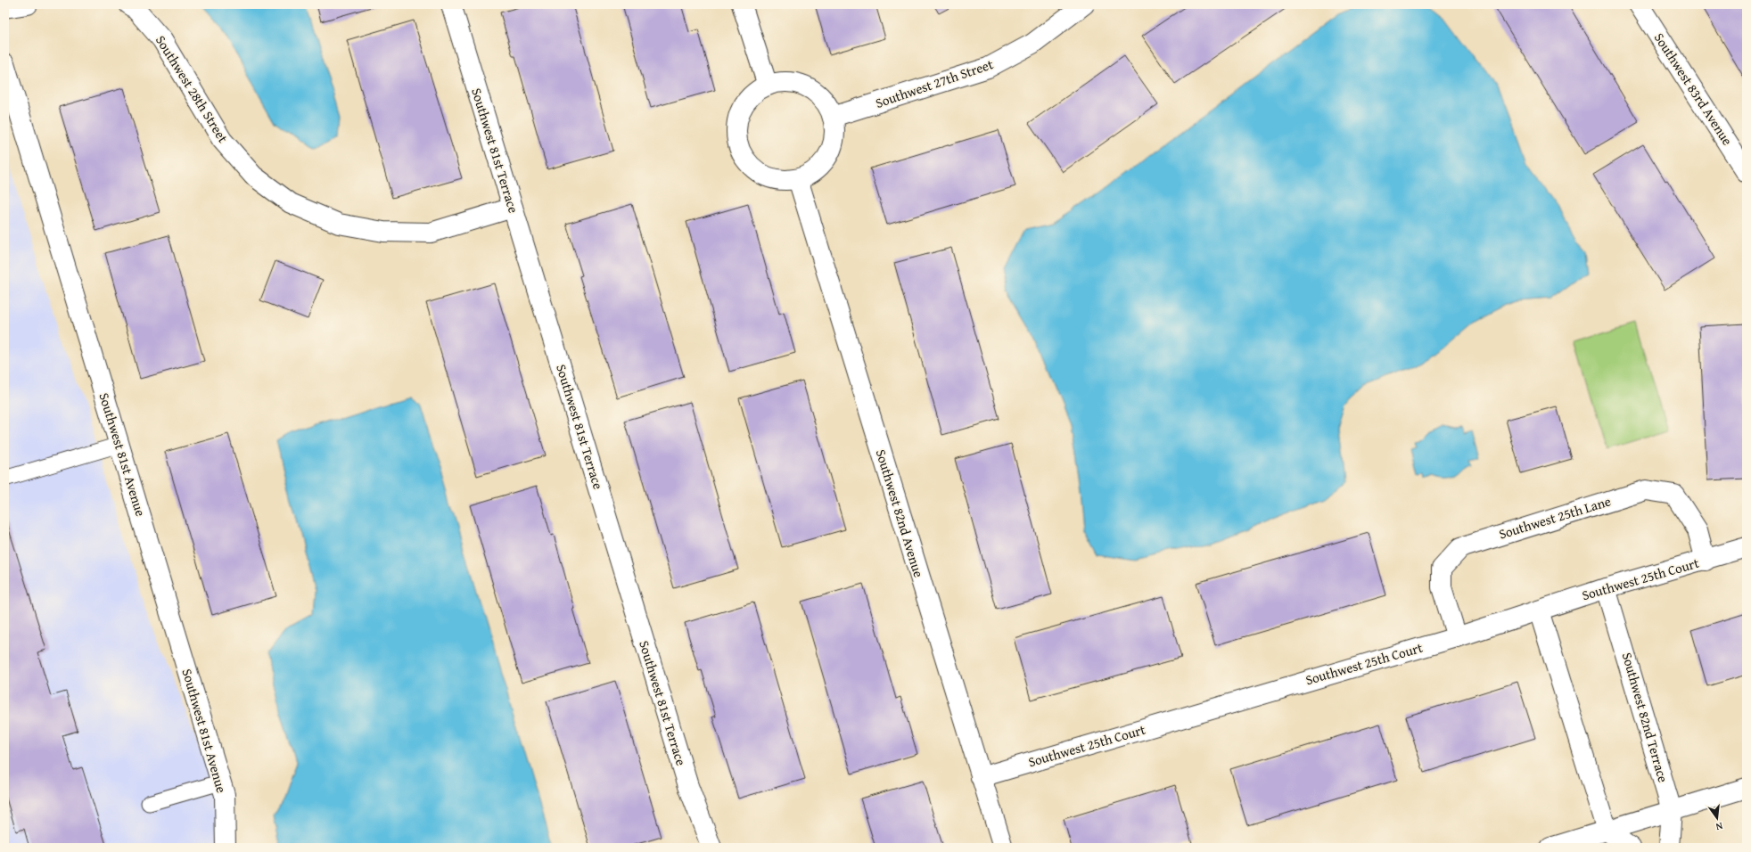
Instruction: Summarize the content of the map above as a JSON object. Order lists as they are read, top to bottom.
{
  "streets": {
    "street": [
      "Southwest 27th Street",
      "Southwest 28th Street",
      "Southwest 83rd Avenue",
      "Southwest 81st Terrace",
      "Southwest 81st Avenue",
      "Southwest 82nd Avenue",
      "Southwest 25th Lane",
      "Southwest 25th Court",
      "Southwest 82nd Terrace"
    ]
  },
  "crossings": [
    ["Southwest 27th Street", "Southwest 82nd Avenue"],
    ["Southwest 28th Street", "Southwest 81st Terrace"],
    ["Southwest 82nd Avenue", "Southwest 25th Court"],
    ["Southwest 25th Lane", "Southwest 25th Court"],
    ["Southwest 25th Court", "Southwest 82nd Terrace"]
  ],
  "north": "bottom"
}
